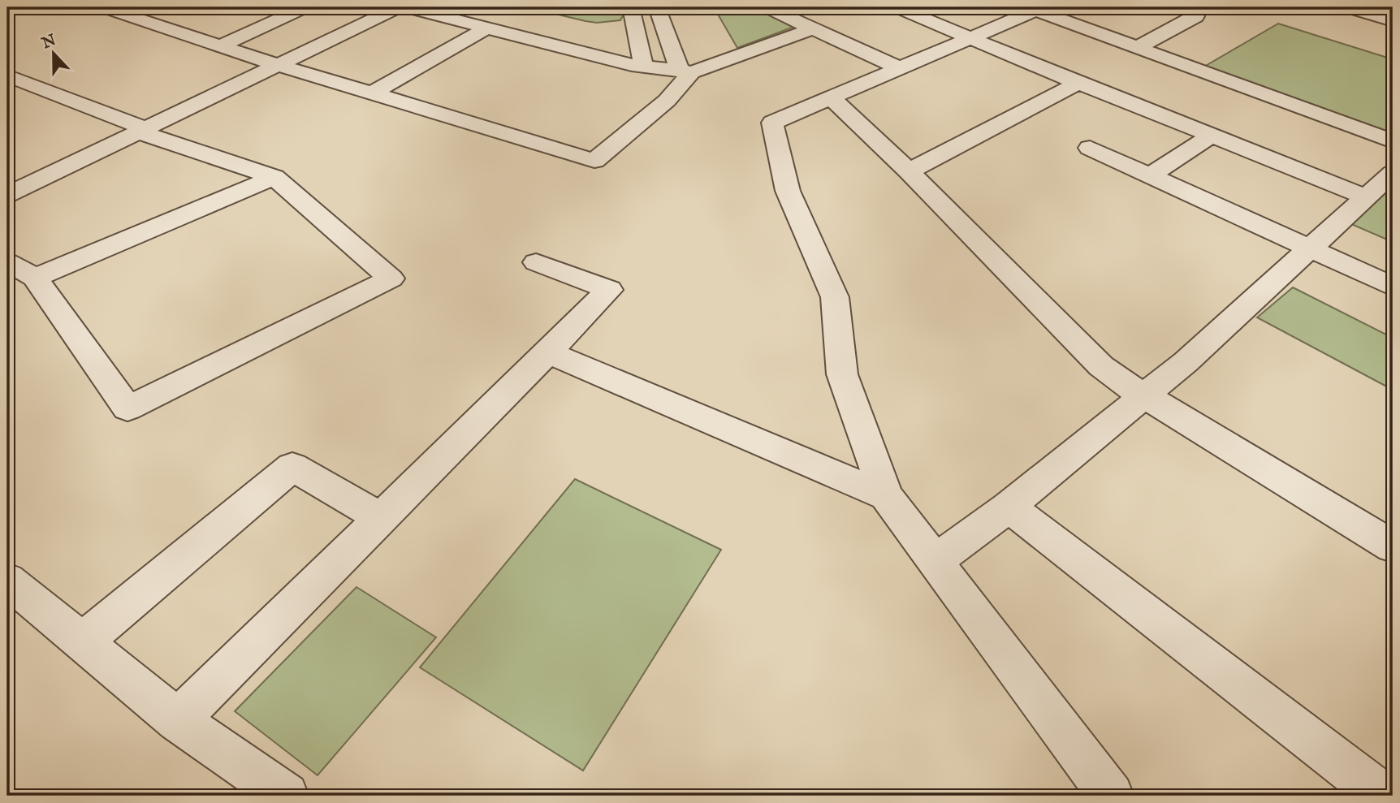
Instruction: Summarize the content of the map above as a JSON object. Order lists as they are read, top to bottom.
{
  "north": "top"
}
